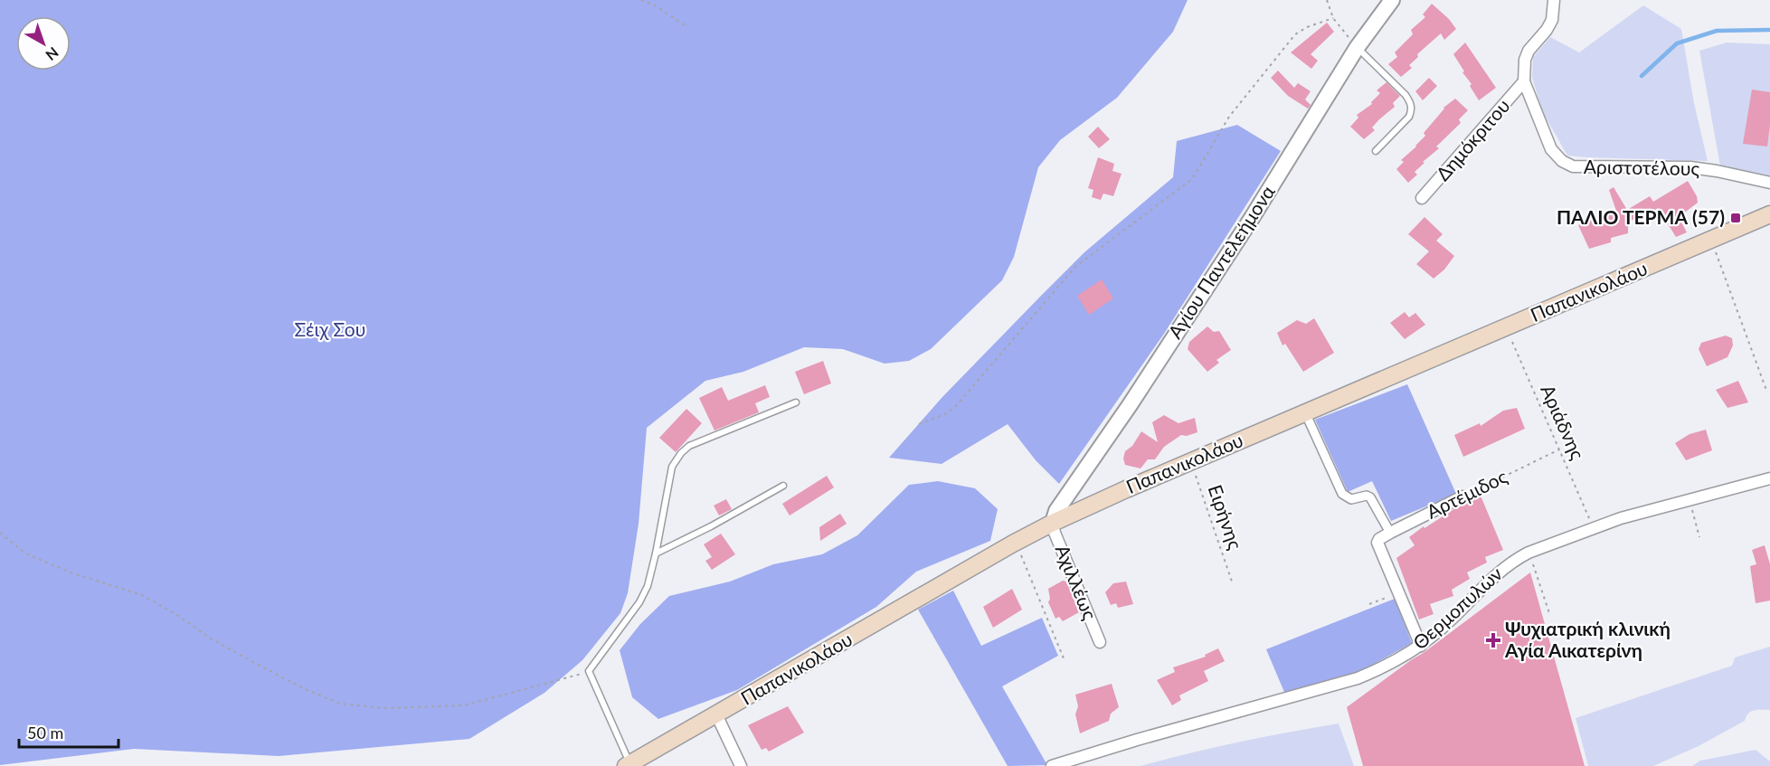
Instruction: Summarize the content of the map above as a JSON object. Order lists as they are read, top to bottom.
{
  "streets": {
    "main road": ["Παπανικολάου"],
    "street": [
      "Δημόκριτου",
      "Αριστοτέλους",
      "Αγίου Παντελεήμονα",
      "Αρτέμιδος",
      "Αχιλλέως",
      "Θερμοπυλών"
    ],
    "path": ["Αριάδνης", "Ειρήνης"]
  },
  "crossings": [
    ["Δημόκριτου", "Αριστοτέλους"],
    ["Αγίου Παντελεήμονα", "Παπανικολάου"],
    ["Αγίου Παντελεήμονα", "Αχιλλέως"],
    ["Παπανικολάου", "Αριάδνης"],
    ["Παπανικολάου", "Ειρήνης"],
    ["Παπανικολάου", "Αχιλλέως"],
    ["Αριάδνης", "Αρτέμιδος"],
    ["Αριάδνης", "Θερμοπυλών"]
  ],
  "parks": ["Σέιχ Σου"],
  "places": {
    "transit": ["ΠΑΛΙΟ ΤΕΡΜΑ (57)"],
    "health": ["Ψυχιατρική κλινική Αγία Αικατερίνη"]
  },
  "scale_bar": "50 m",
  "north": "bottom right"
}
